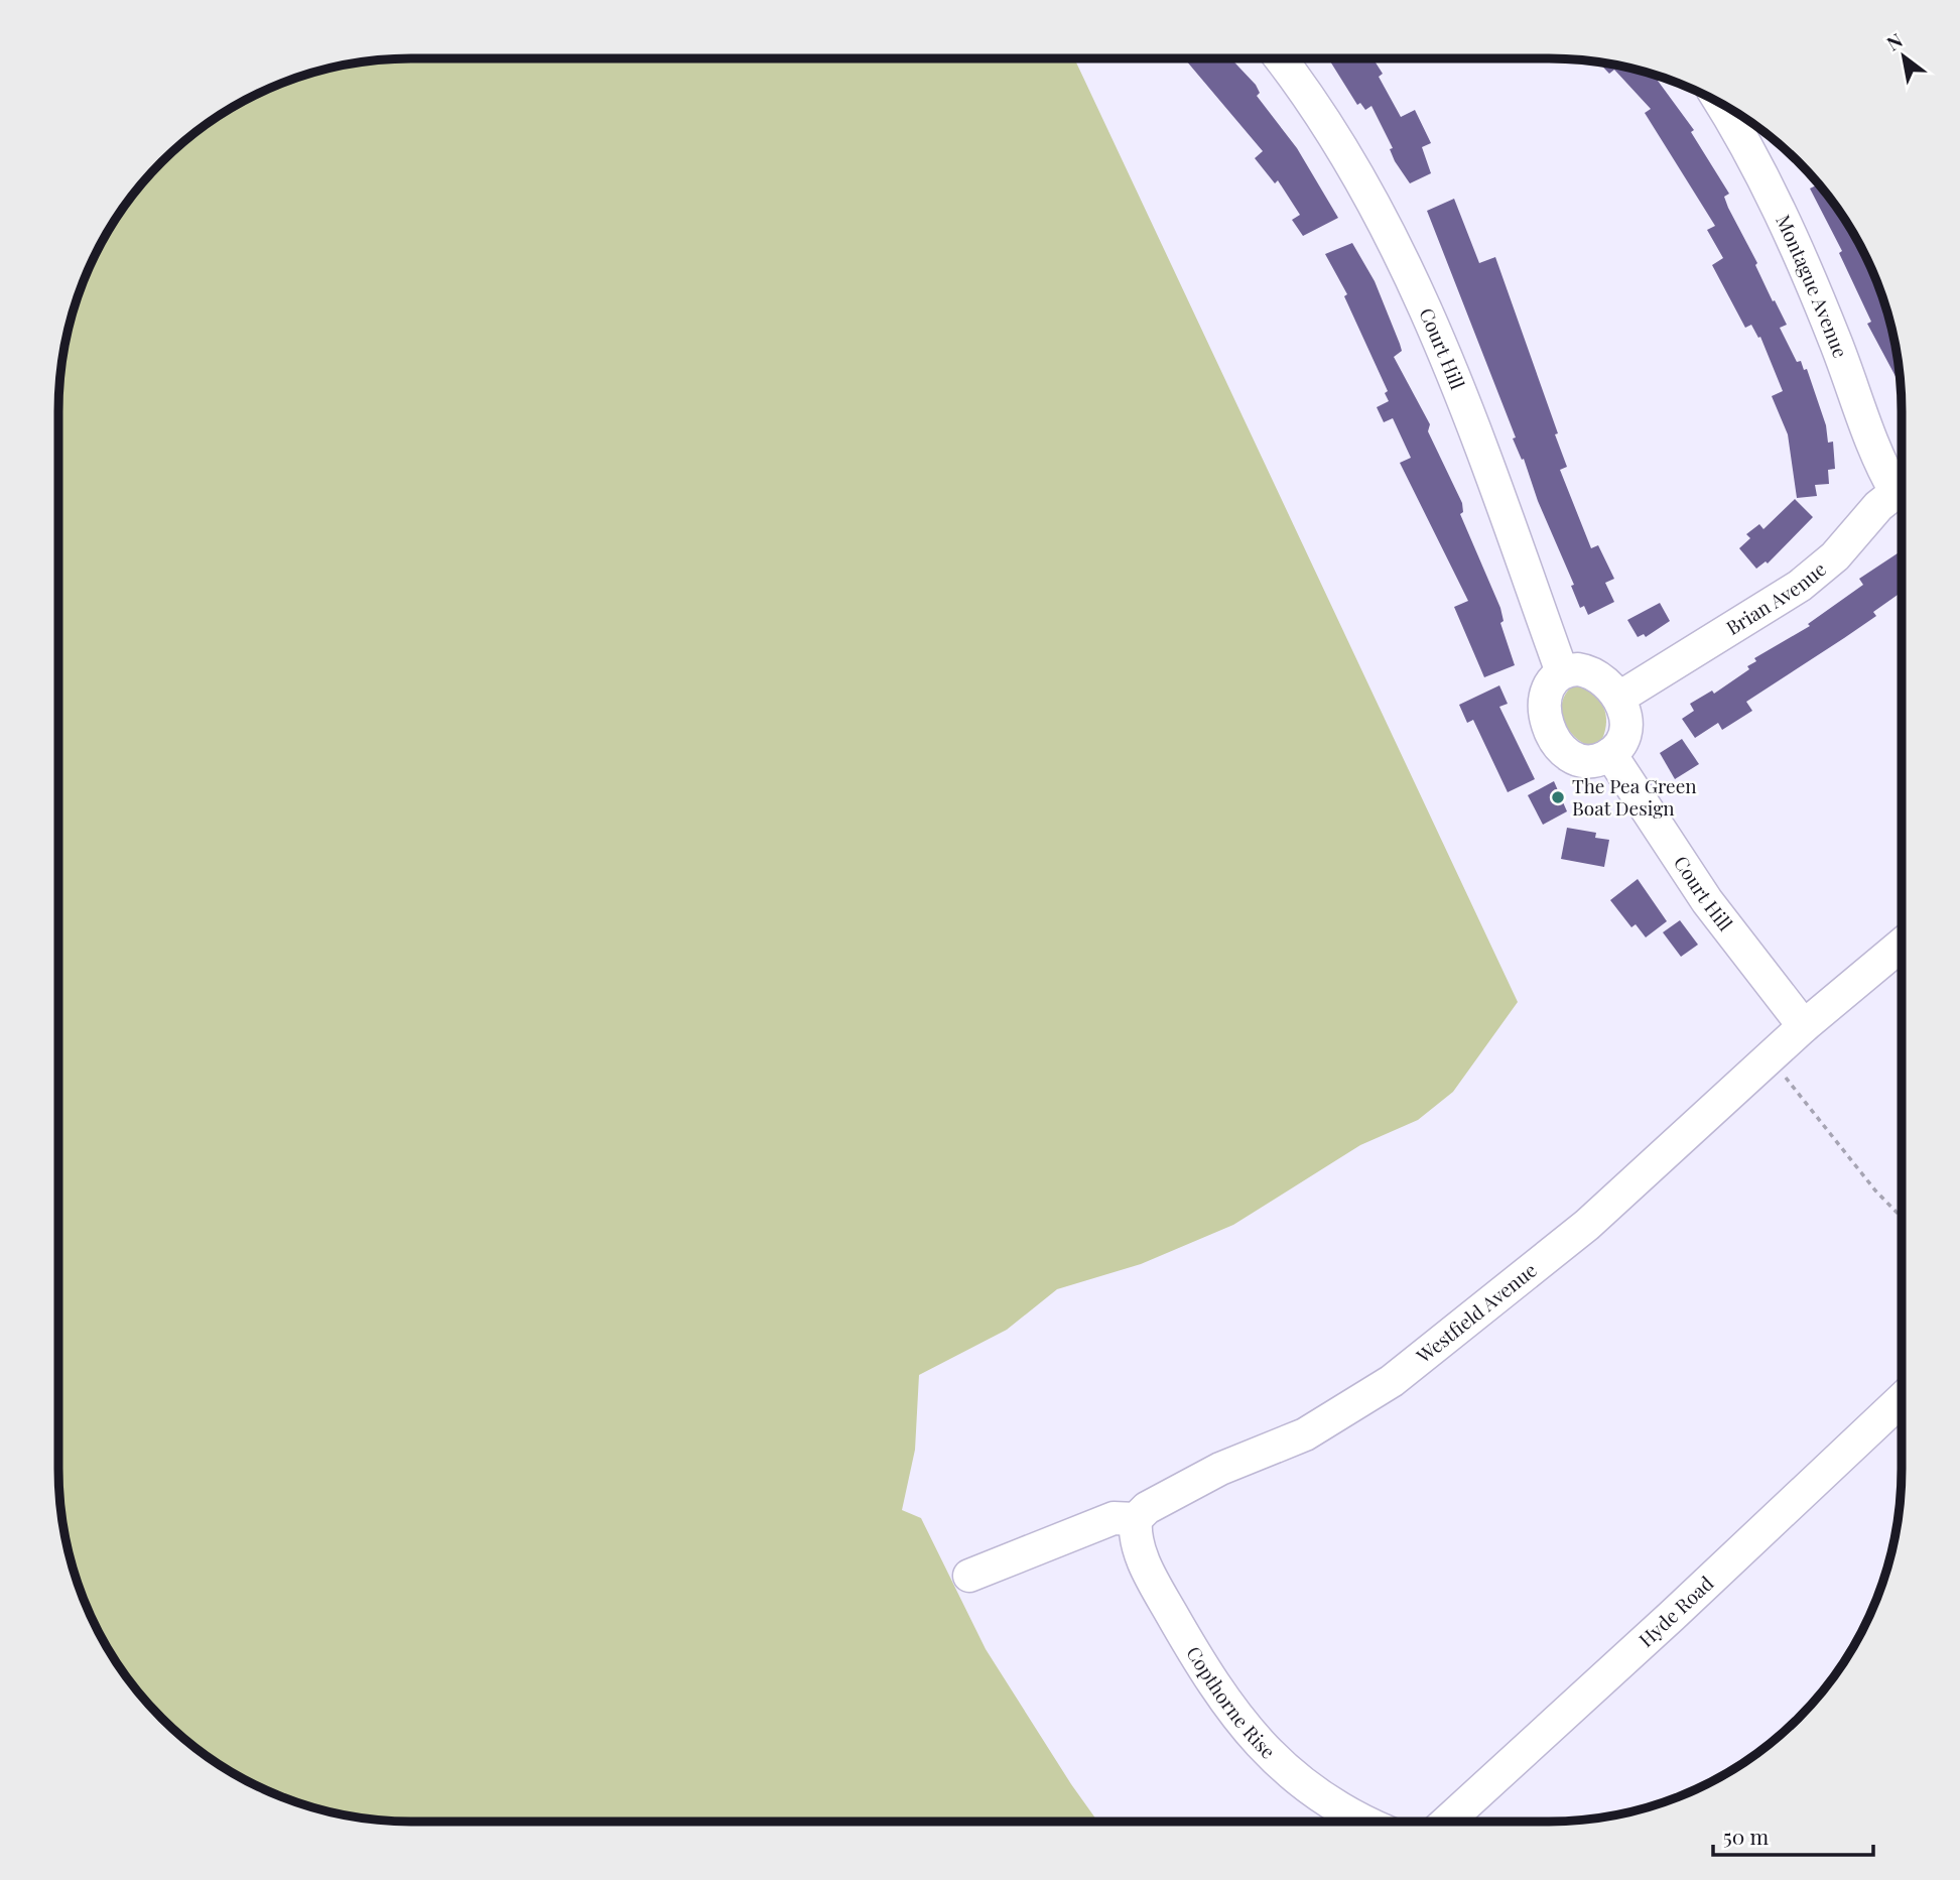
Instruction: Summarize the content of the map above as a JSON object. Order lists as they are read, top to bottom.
{
  "streets": {
    "street": [
      "Montague Avenue",
      "Court Hill",
      "Brian Avenue",
      "Westfield Avenue",
      "Hyde Road",
      "Copthorne Rise"
    ]
  },
  "crossings": [
    ["Court Hill", "Brian Avenue"],
    ["Court Hill", "Westfield Avenue"],
    ["Westfield Avenue", "Copthorne Rise"]
  ],
  "places": ["The Pea Green Boat Design"],
  "scale_bar": "50 m",
  "north": "top left"
}
